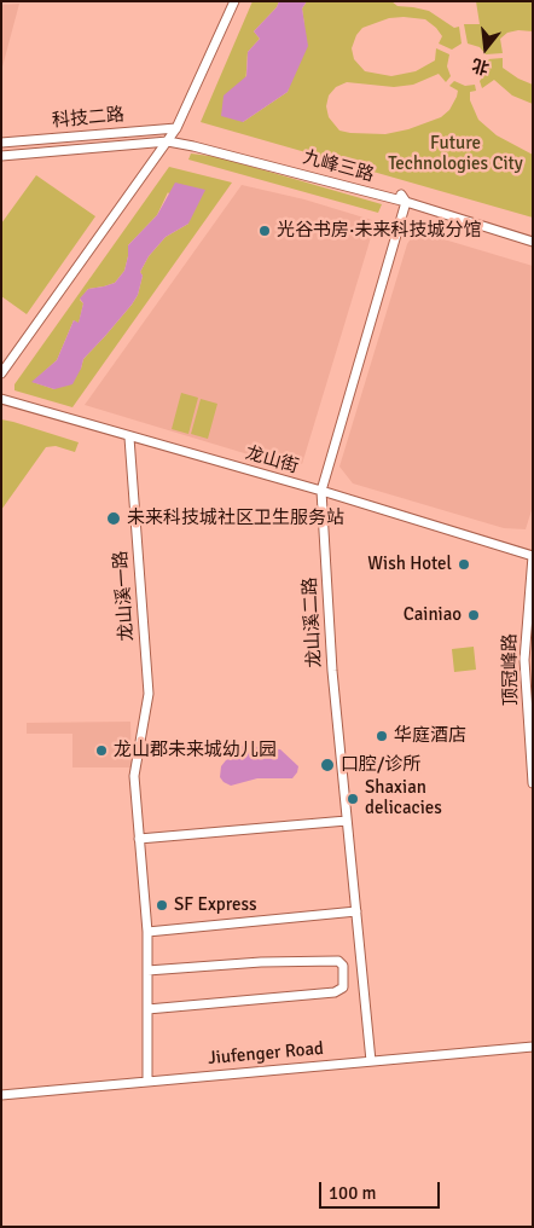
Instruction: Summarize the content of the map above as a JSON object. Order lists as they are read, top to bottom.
{
  "streets": {
    "street": [
      "科技二路",
      "九峰三路",
      "龙山街",
      "龙山溪一路",
      "龙山溪二路",
      "顶冠峰路",
      "Jiufenger Road"
    ]
  },
  "crossings": [
    ["科技二路", "九峰三路"],
    ["九峰三路", "龙山溪二路"],
    ["龙山街", "龙山溪一路"],
    ["龙山街", "龙山溪二路"],
    ["龙山街", "顶冠峰路"],
    ["龙山溪一路", "Jiufenger Road"],
    ["龙山溪二路", "Jiufenger Road"]
  ],
  "parks": ["Future Technologies City"],
  "places": [
    "光谷书房·未来科技城分馆",
    "未来科技城社区卫生服务站",
    "Wish Hotel",
    "Cainiao",
    "华庭酒店",
    "龙山郡未来城幼儿园",
    "口腔/诊所",
    "Shaxian delicacies",
    "SF Express"
  ],
  "scale_bar": "100 m",
  "north": "bottom"
}
